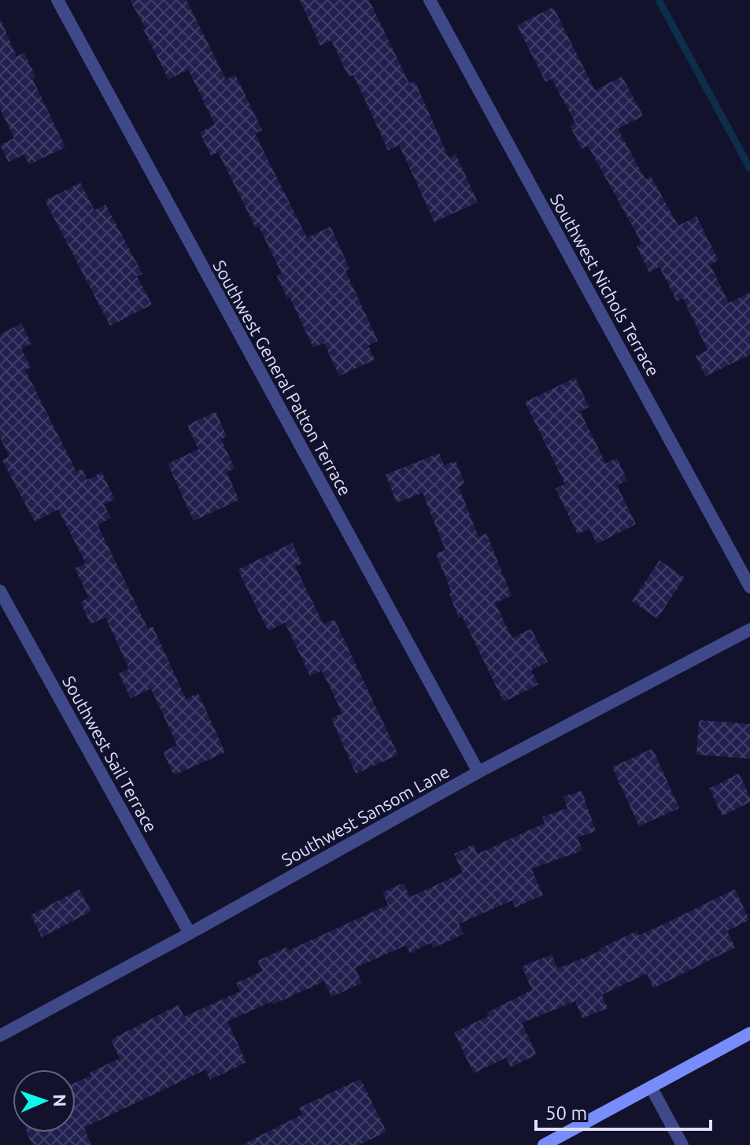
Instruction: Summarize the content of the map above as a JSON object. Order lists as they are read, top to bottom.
{
  "streets": {
    "street": [
      "Southwest Nichols Terrace",
      "Southwest General Patton Terrace",
      "Southwest Sail Terrace",
      "Southwest Sansom Lane"
    ]
  },
  "crossings": [
    ["Southwest General Patton Terrace", "Southwest Sansom Lane"],
    ["Southwest Sail Terrace", "Southwest Sansom Lane"]
  ],
  "scale_bar": "50 m",
  "north": "right"
}
